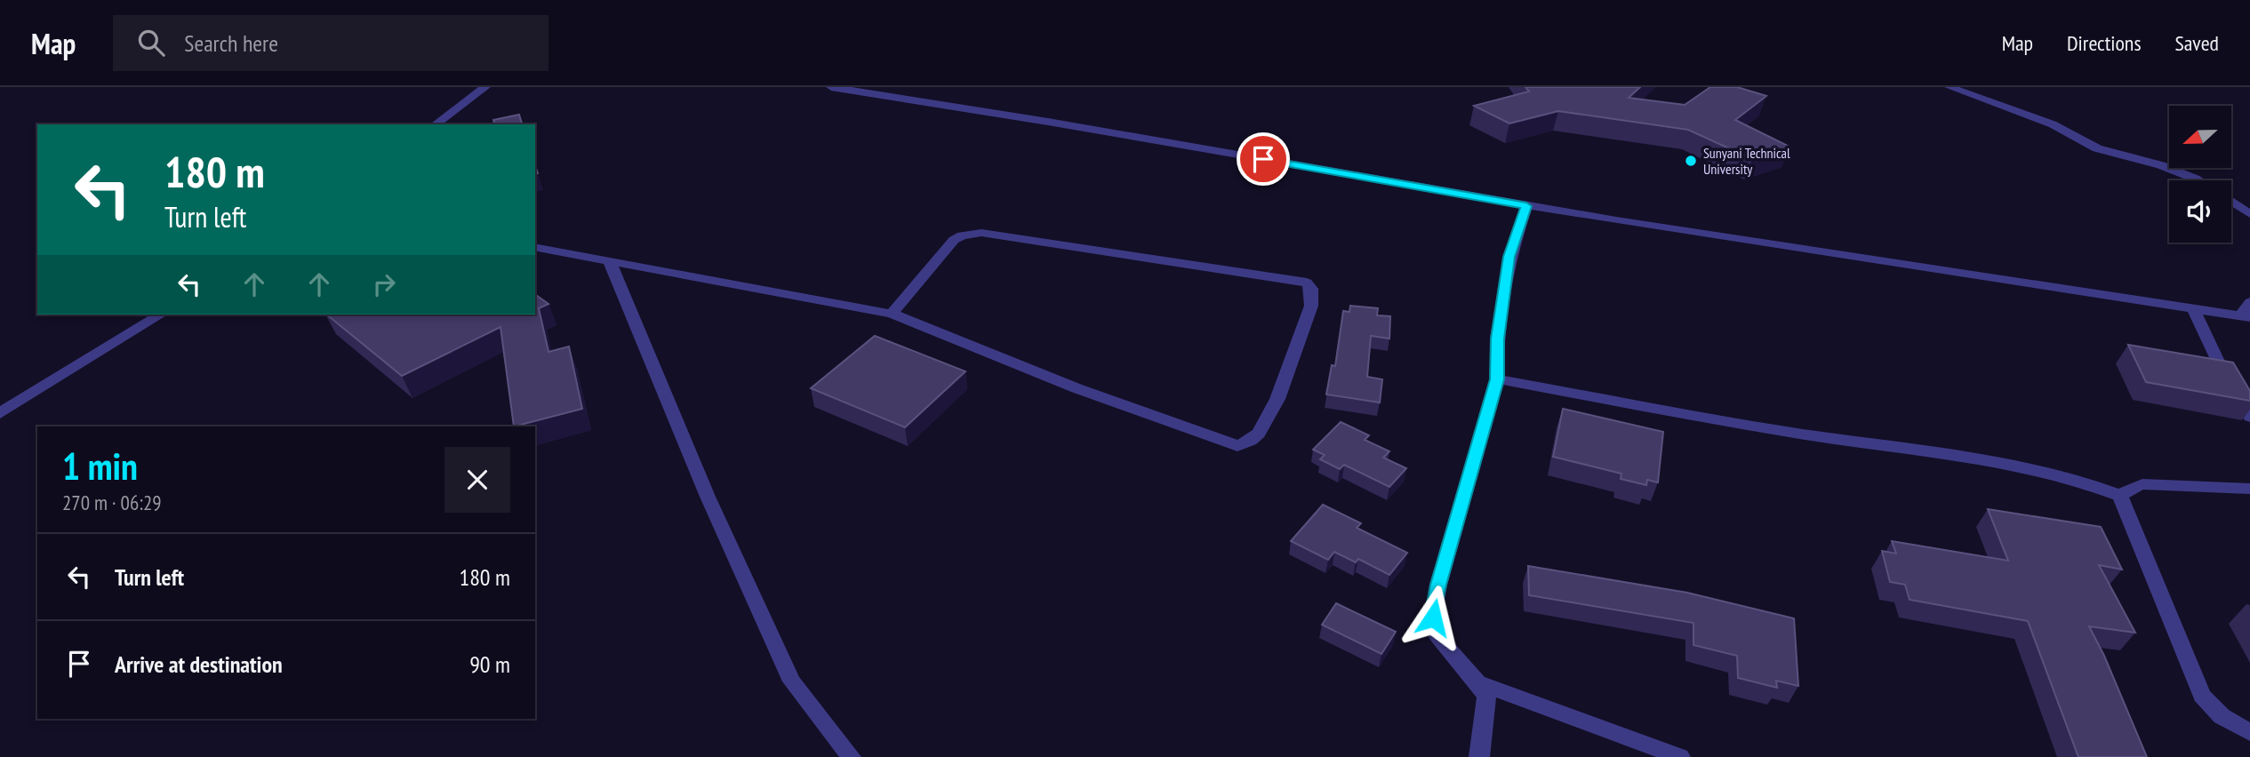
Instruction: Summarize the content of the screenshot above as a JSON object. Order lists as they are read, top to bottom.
{
  "places": ["Sunyani Technical University"],
  "north": "left",
  "page": {
    "header": "Map",
    "search": "Search here",
    "nav": ["Map", "Directions", "Saved"],
    "turn": ["180 m", "Turn left"],
    "heading": ["1 min", "270 m · 06:29"],
    "list": [
      {
        "name": "Turn left",
        "value": "180 m"
      },
      {
        "name": "Arrive at destination",
        "value": "90 m"
      }
    ]
  }
}
